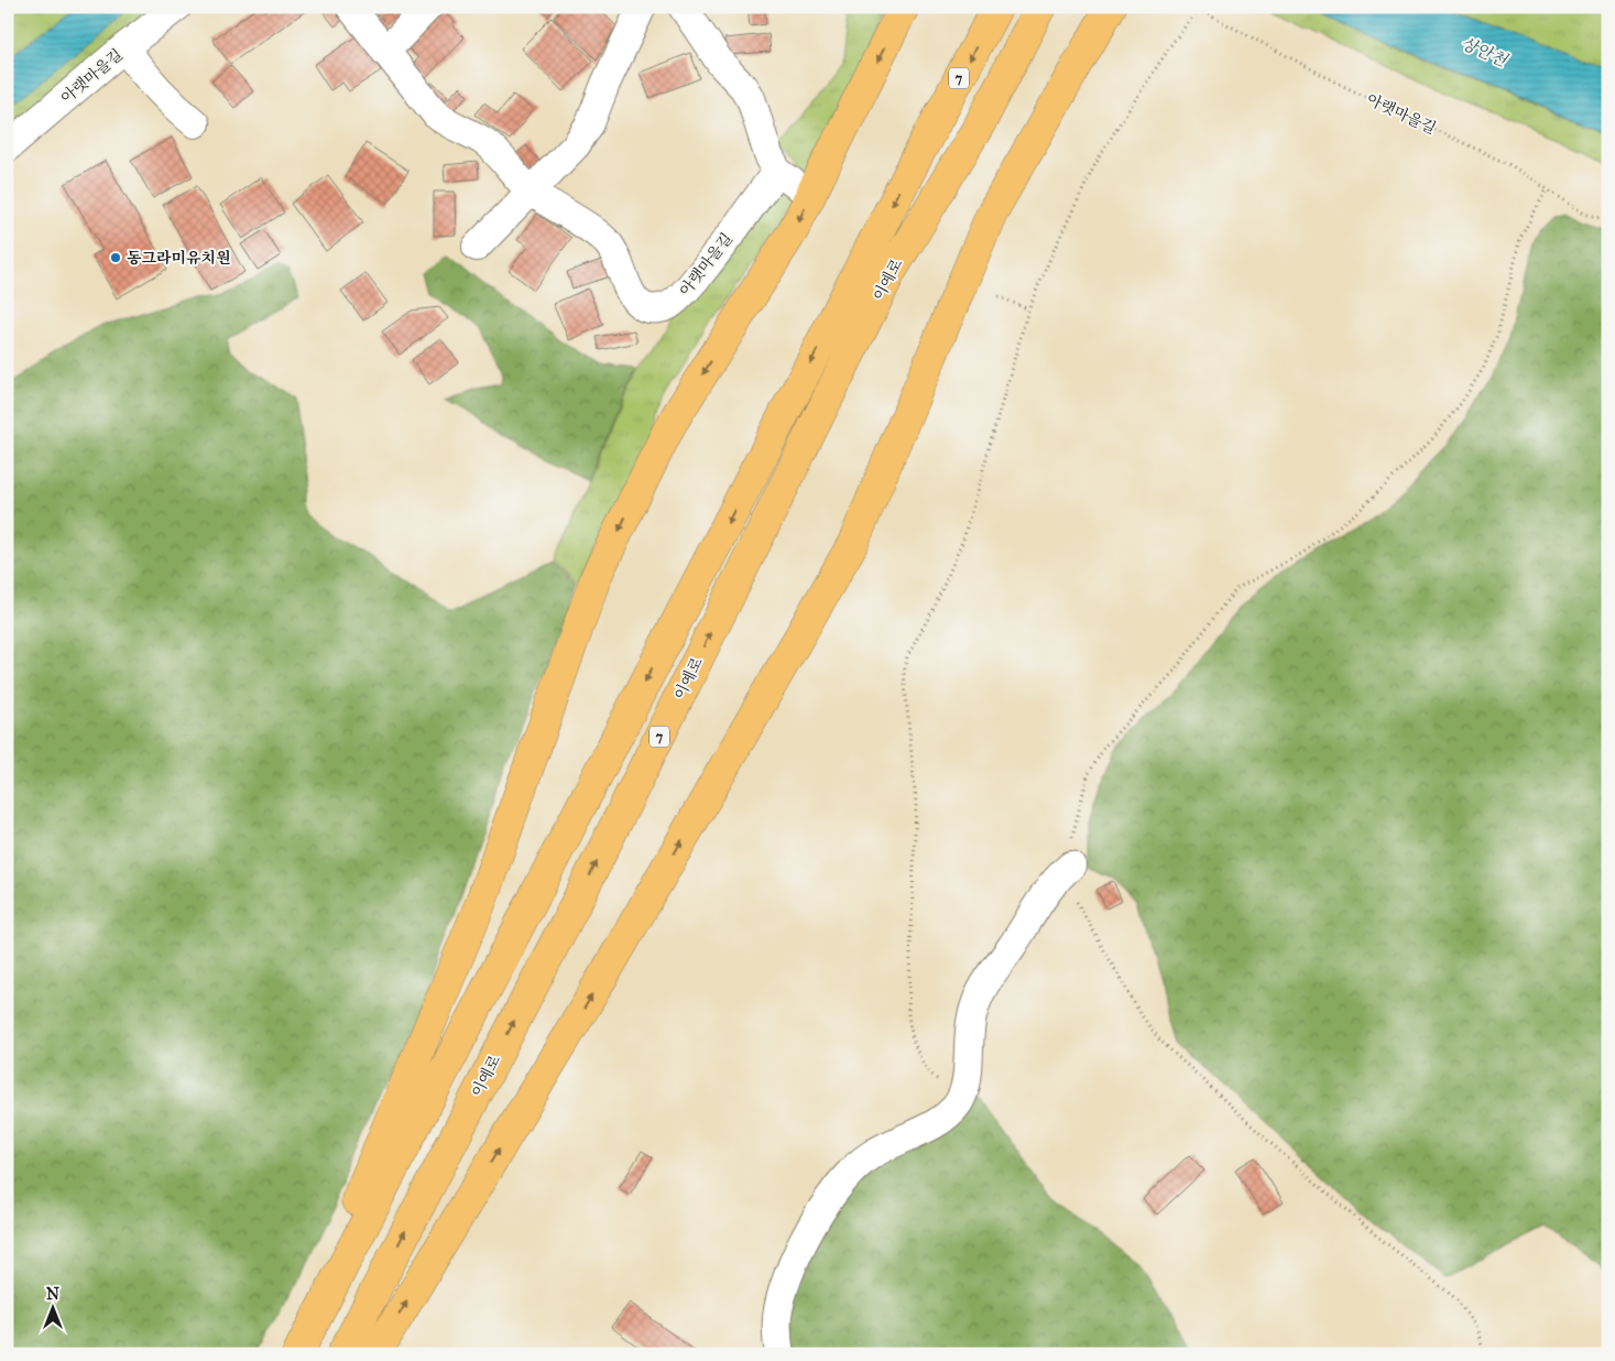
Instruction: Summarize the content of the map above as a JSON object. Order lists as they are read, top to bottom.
{
  "streets": {
    "highway": ["7", "이예로"],
    "street": ["아랫마을길"]
  },
  "water": ["상안천"],
  "places": ["동그라미유치원"],
  "north": "top"
}
